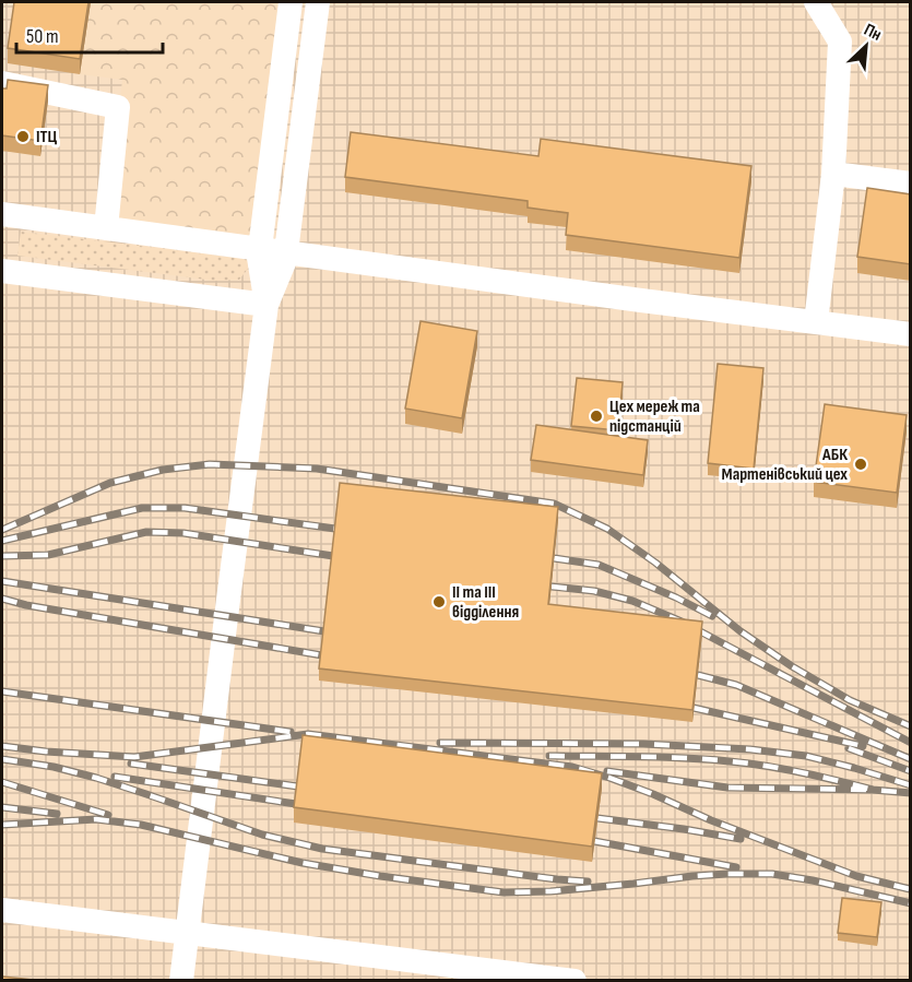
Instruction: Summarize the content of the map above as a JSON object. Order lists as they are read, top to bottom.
{
  "places": [
    "ІТЦ",
    "Цех мереж та підстанцій",
    "АБК Мартенівський цех",
    "II та III відділення"
  ],
  "scale_bar": "50 m",
  "north": "top right"
}
